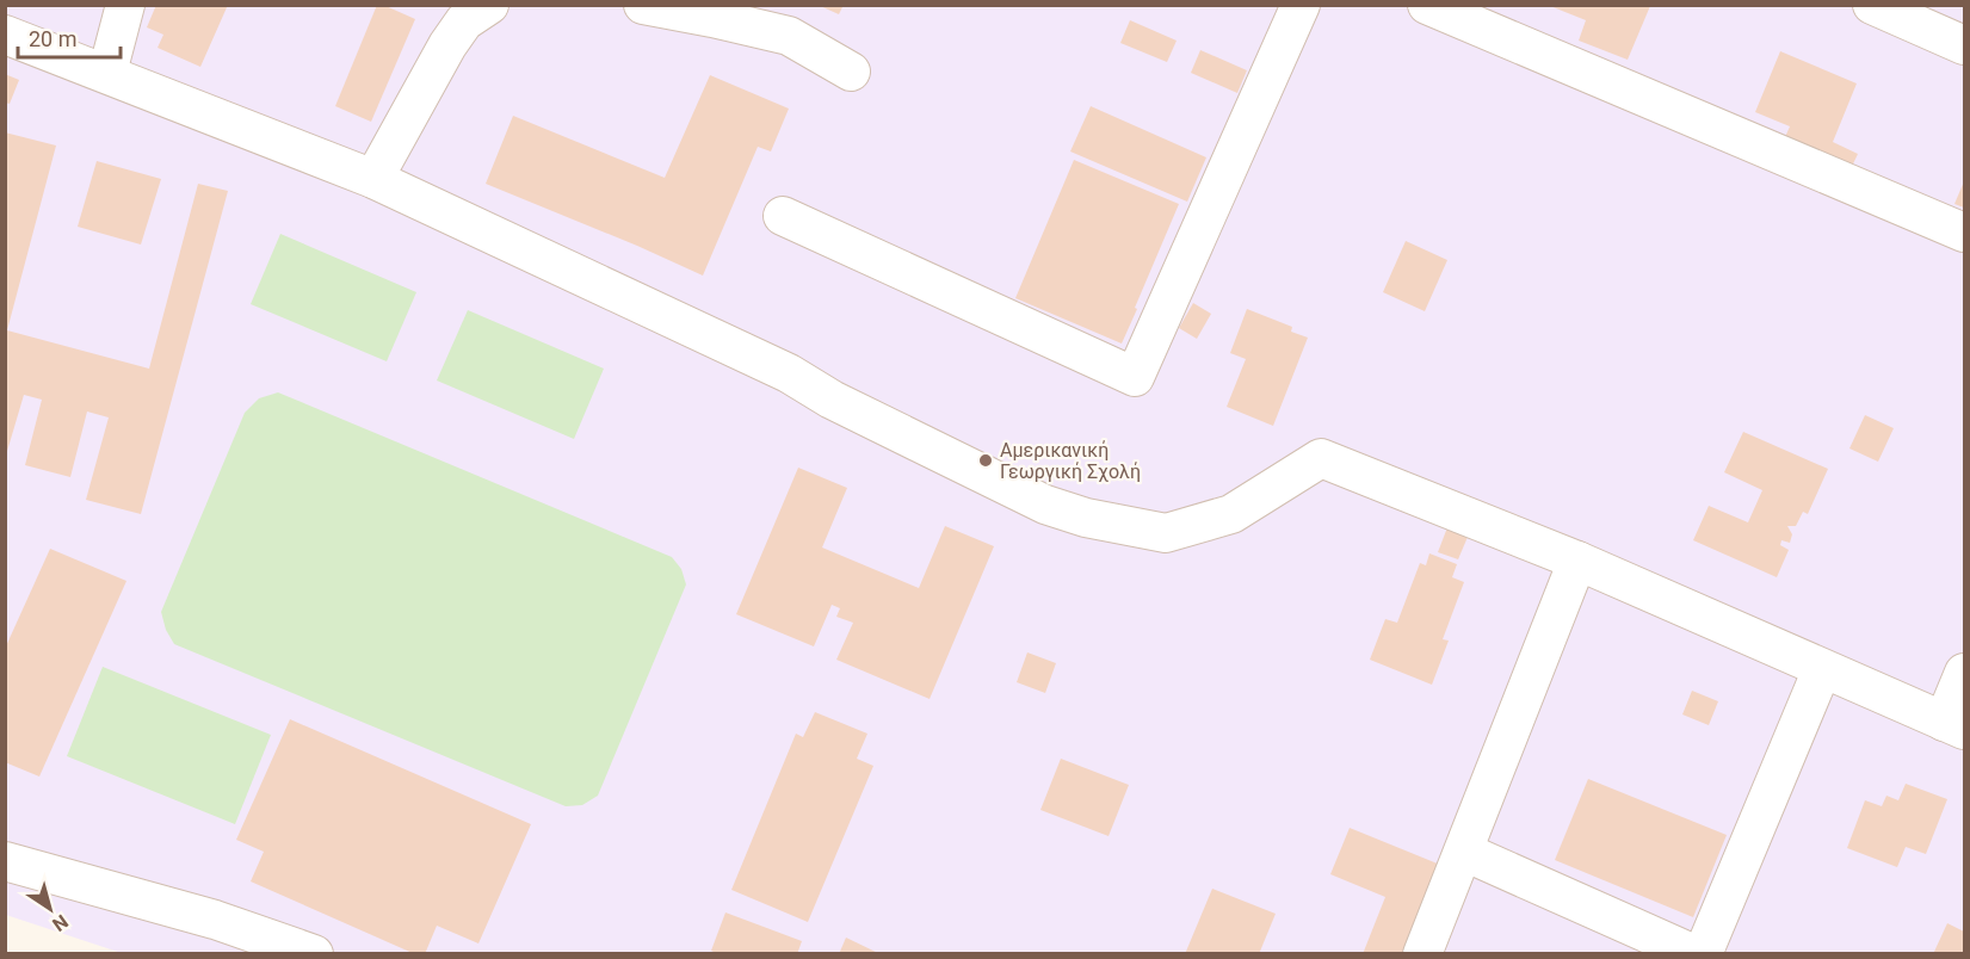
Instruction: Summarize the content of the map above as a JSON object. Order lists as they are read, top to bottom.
{
  "places": ["Αμερικανική Γεωργική Σχολή"],
  "scale_bar": "20 m",
  "north": "bottom right"
}
